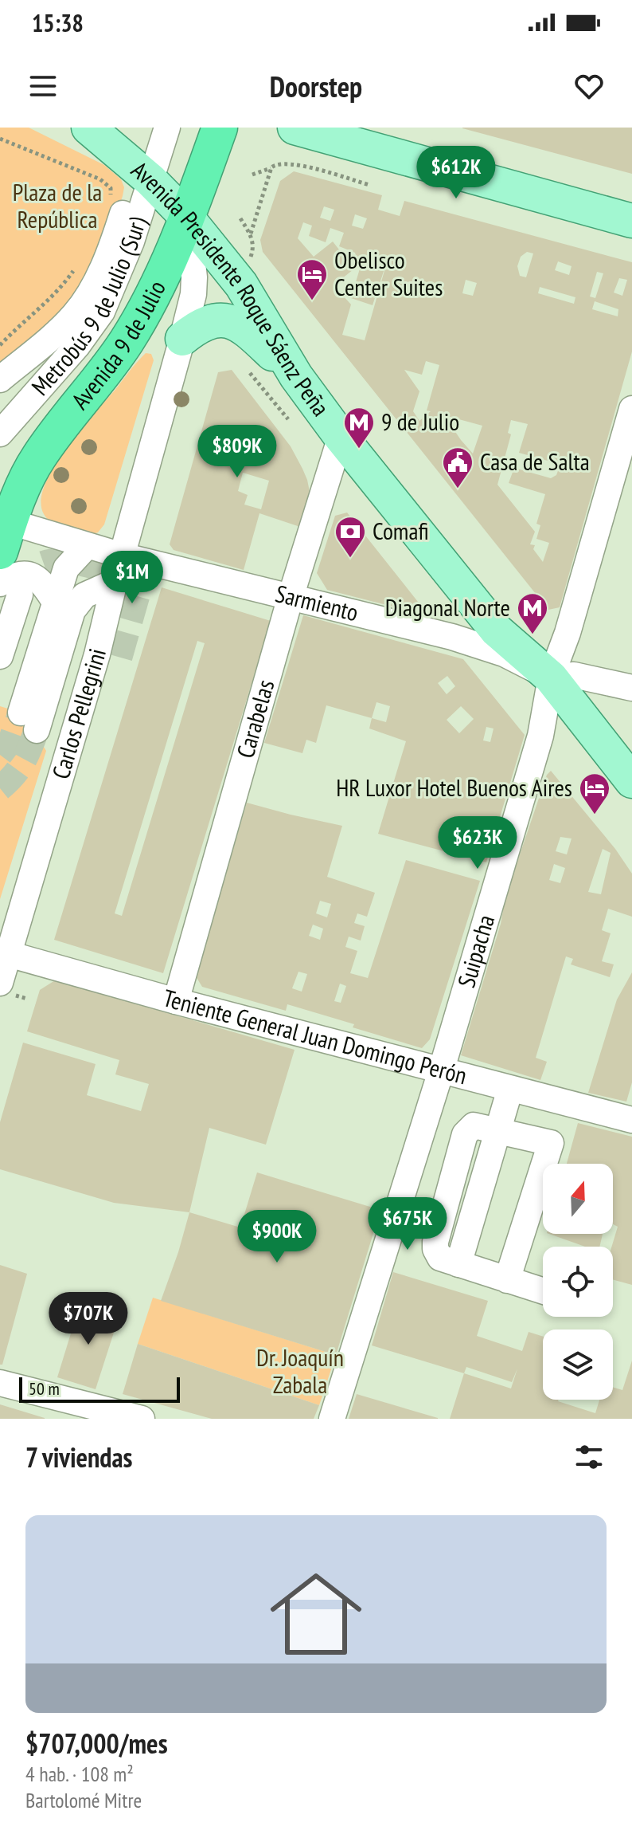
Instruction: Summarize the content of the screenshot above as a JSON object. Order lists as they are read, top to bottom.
{
  "streets": {
    "highway": ["Avenida 9 de Julio"],
    "main road": ["Avenida Presidente Roque Sáenz Peña"],
    "street": [
      "Metrobús 9 de Julio (Sur)",
      "Sarmiento",
      "Carlos Pellegrini",
      "Carabelas",
      "Suipacha",
      "Teniente General Juan Domingo Perón"
    ]
  },
  "crossings": [
    ["Avenida Presidente Roque Sáenz Peña", "Metrobús 9 de Julio (Sur)"],
    ["Avenida Presidente Roque Sáenz Peña", "Avenida 9 de Julio"],
    ["Avenida Presidente Roque Sáenz Peña", "Sarmiento"],
    ["Avenida Presidente Roque Sáenz Peña", "Carlos Pellegrini"],
    ["Avenida Presidente Roque Sáenz Peña", "Carabelas"],
    ["Avenida Presidente Roque Sáenz Peña", "Suipacha"],
    ["Avenida 9 de Julio", "Sarmiento"],
    ["Avenida 9 de Julio", "Carlos Pellegrini"],
    ["Sarmiento", "Carlos Pellegrini"],
    ["Sarmiento", "Carabelas"],
    ["Sarmiento", "Suipacha"],
    ["Carlos Pellegrini", "Teniente General Juan Domingo Perón"],
    ["Carabelas", "Teniente General Juan Domingo Perón"],
    ["Suipacha", "Teniente General Juan Domingo Perón"]
  ],
  "parks": ["Plaza de la República", "Dr. Joaquín Zabala"],
  "places": {
    "hotel": ["Obelisco Center Suites", "HR Luxor Hotel Buenos Aires"],
    "metro station": ["9 de Julio", "Diagonal Norte"],
    "public building": ["Casa de Salta"],
    "bank": ["Comafi"]
  },
  "scale_bar": "50 m",
  "north": "top",
  "page": {
    "status": "15:38",
    "header": "Doorstep",
    "price": [
      "$612K",
      "$809K",
      "$1M",
      "$623K",
      "$675K",
      "$900K",
      "$707K"
    ],
    "scale": "50 m",
    "heading": "7 viviendas",
    "list": [
      {
        "name": "$707,000/mes",
        "note": "4 hab. · 108 m² · Bartolomé Mitre"
      }
    ]
  }
}
